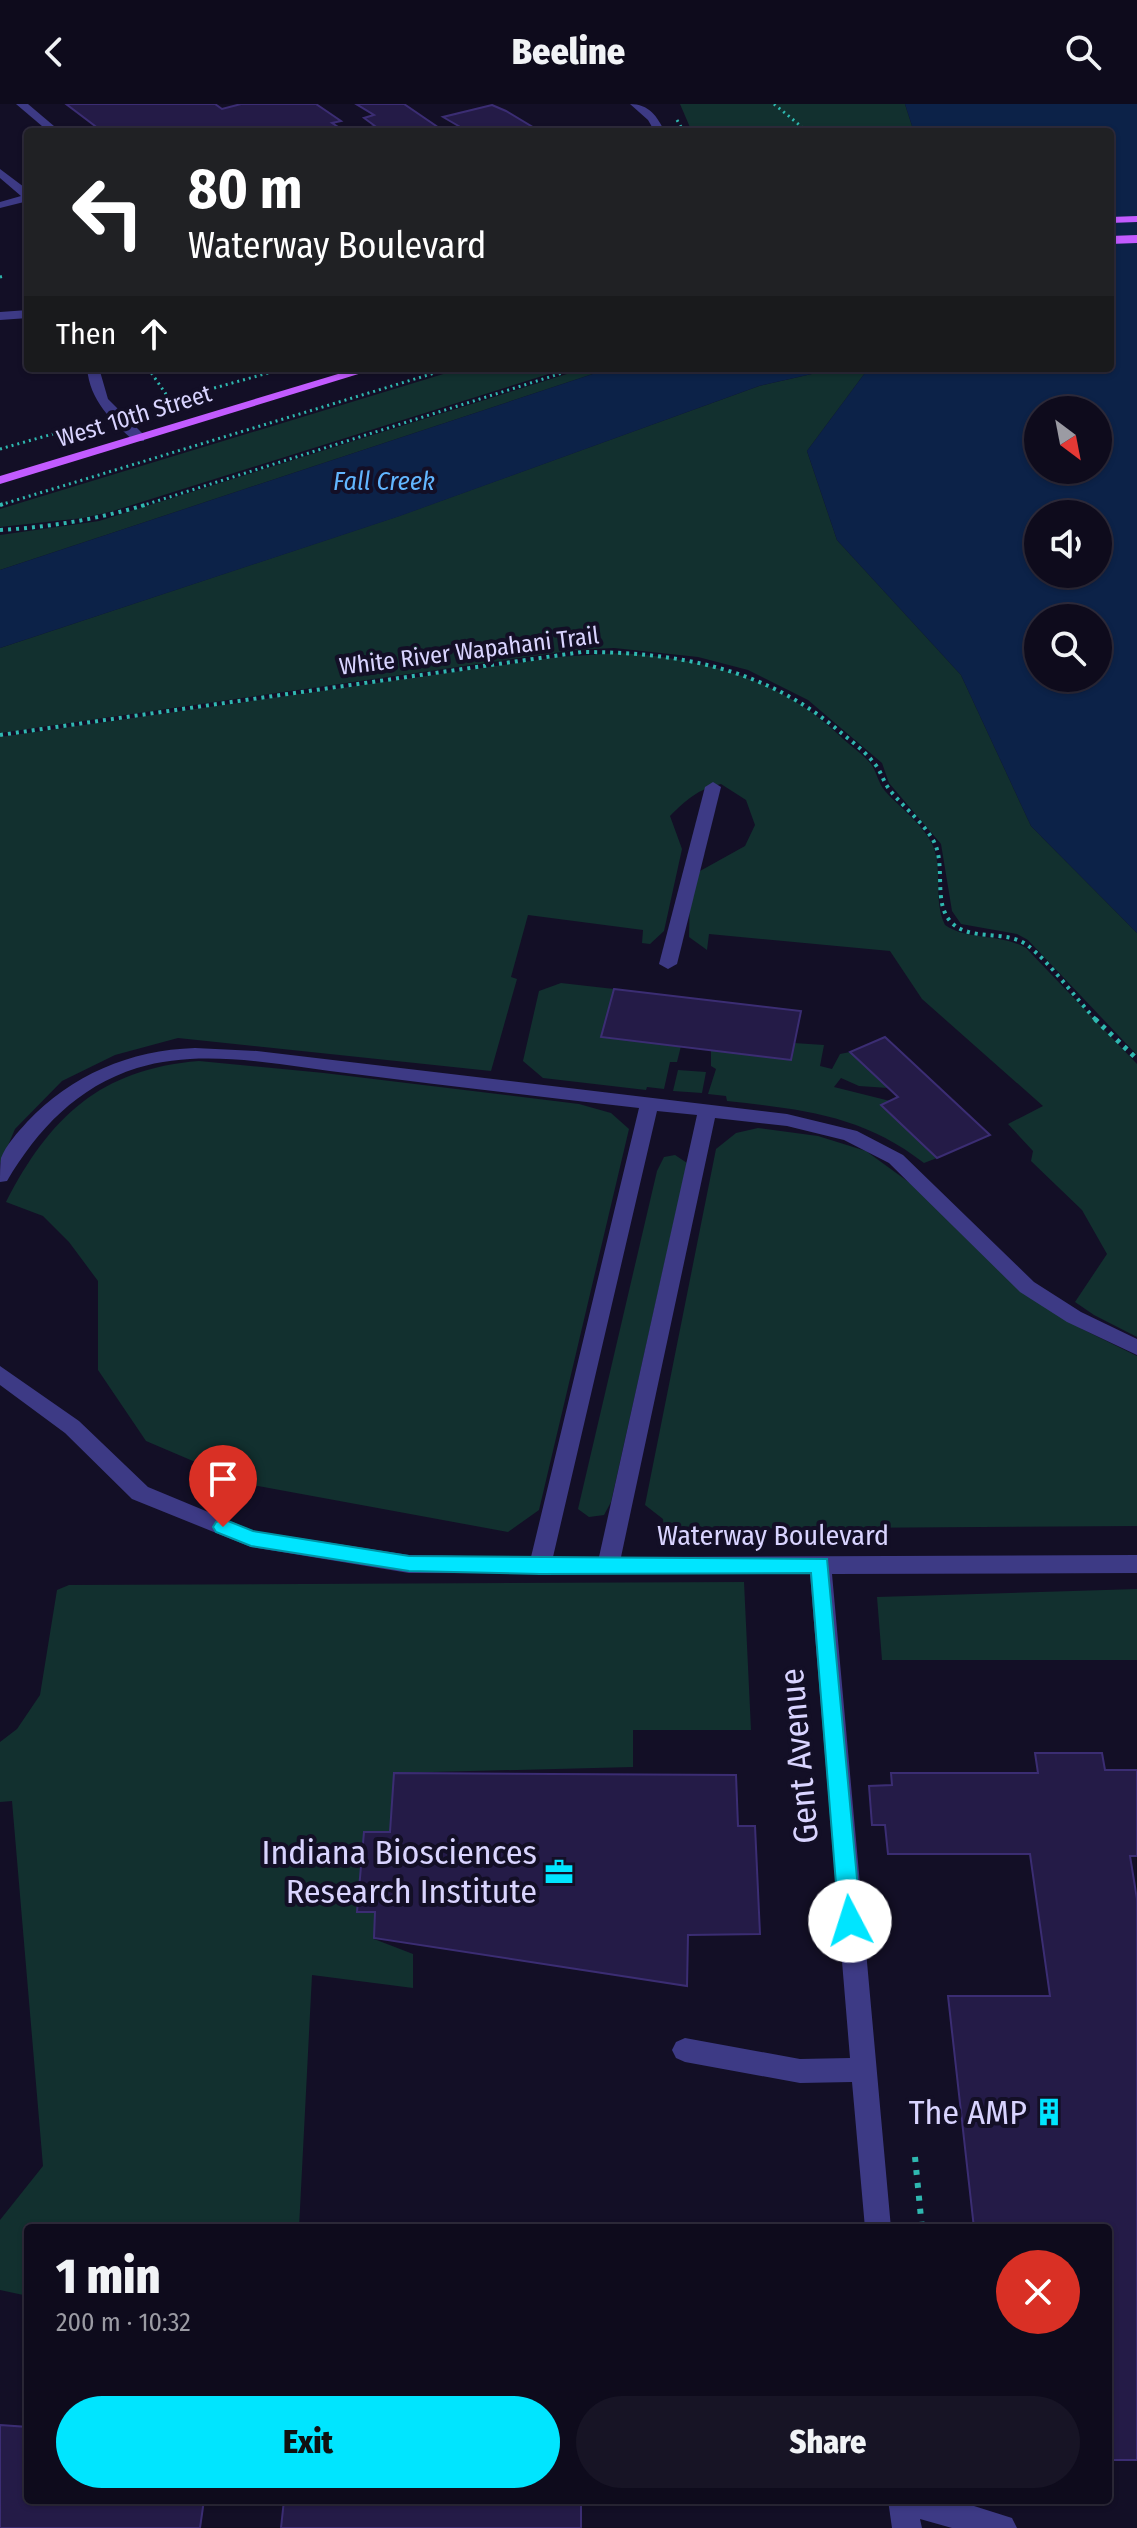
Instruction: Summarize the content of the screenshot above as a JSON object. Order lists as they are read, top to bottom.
{
  "streets": {
    "main road": ["West 10th Street"],
    "street": ["Waterway Boulevard", "Gent Avenue"],
    "path": ["White River Wapahani Trail"]
  },
  "crossings": [
    ["Waterway Boulevard", "Gent Avenue"]
  ],
  "water": ["Fall Creek"],
  "places": {
    "office": ["Indiana Biosciences Research Institute"],
    "building": ["The AMP"]
  },
  "north": "bottom right",
  "page": {
    "header": "Beeline",
    "turn": ["80 m", "Waterway Boulevard"],
    "then": "Then",
    "heading": ["1 min", "200 m · 10:32"],
    "buttons": ["Exit", "Share"]
  }
}
